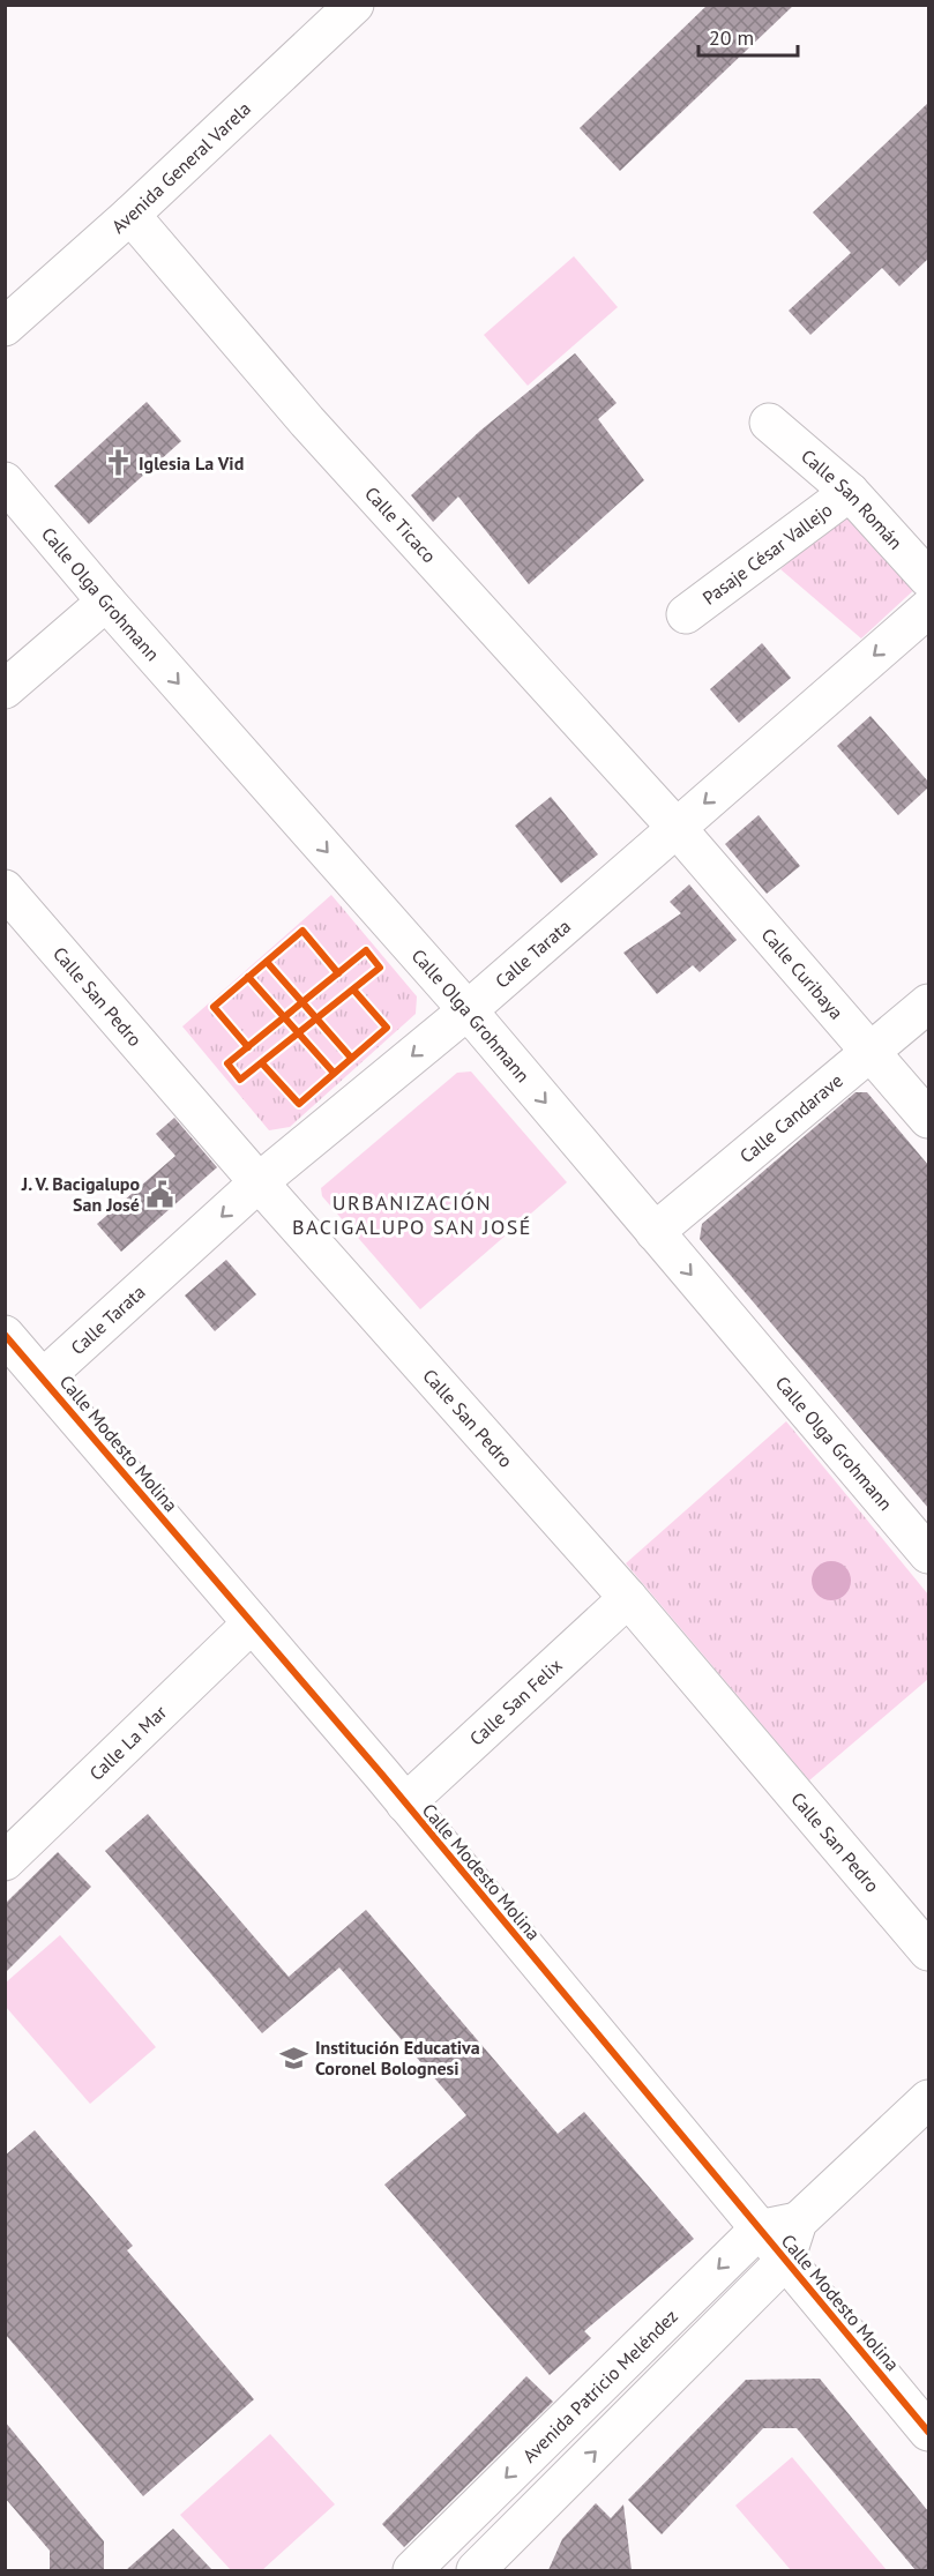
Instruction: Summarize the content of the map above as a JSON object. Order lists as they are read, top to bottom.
{
  "streets": {
    "street": [
      "Avenida General Varela",
      "Calle San Román",
      "Calle Ticaco",
      "Pasaje César Vallejo",
      "Calle Olga Grohmann",
      "Calle Tarata",
      "Calle Curibaya",
      "Calle San Pedro",
      "Calle Candarave",
      "Calle Modesto Molina",
      "Calle San Felix",
      "Calle La Mar",
      "Avenida Patricio Meléndez"
    ]
  },
  "crossings": [
    ["Avenida General Varela", "Calle Ticaco"],
    ["Calle San Román", "Pasaje César Vallejo"],
    ["Calle Ticaco", "Calle Tarata"],
    ["Calle Ticaco", "Calle Curibaya"],
    ["Calle Olga Grohmann", "Calle Tarata"],
    ["Calle Olga Grohmann", "Calle Candarave"],
    ["Calle Tarata", "Calle Curibaya"],
    ["Calle Tarata", "Calle San Pedro"],
    ["Calle Tarata", "Calle Modesto Molina"],
    ["Calle Curibaya", "Calle Candarave"],
    ["Calle San Pedro", "Calle San Felix"],
    ["Calle Modesto Molina", "Calle San Felix"],
    ["Calle Modesto Molina", "Calle La Mar"],
    ["Calle Modesto Molina", "Avenida Patricio Meléndez"]
  ],
  "one_way": ["Calle Olga Grohmann", "Calle Tarata"],
  "districts": ["URBANIZACIÓN BACIGALUPO SAN JOSÉ"],
  "places": {
    "church": ["Iglesia La Vid"],
    "public building": ["J. V. Bacigalupo San José"],
    "school or university": ["Institución Educativa Coronel Bolognesi"]
  },
  "scale_bar": "20 m"
}
